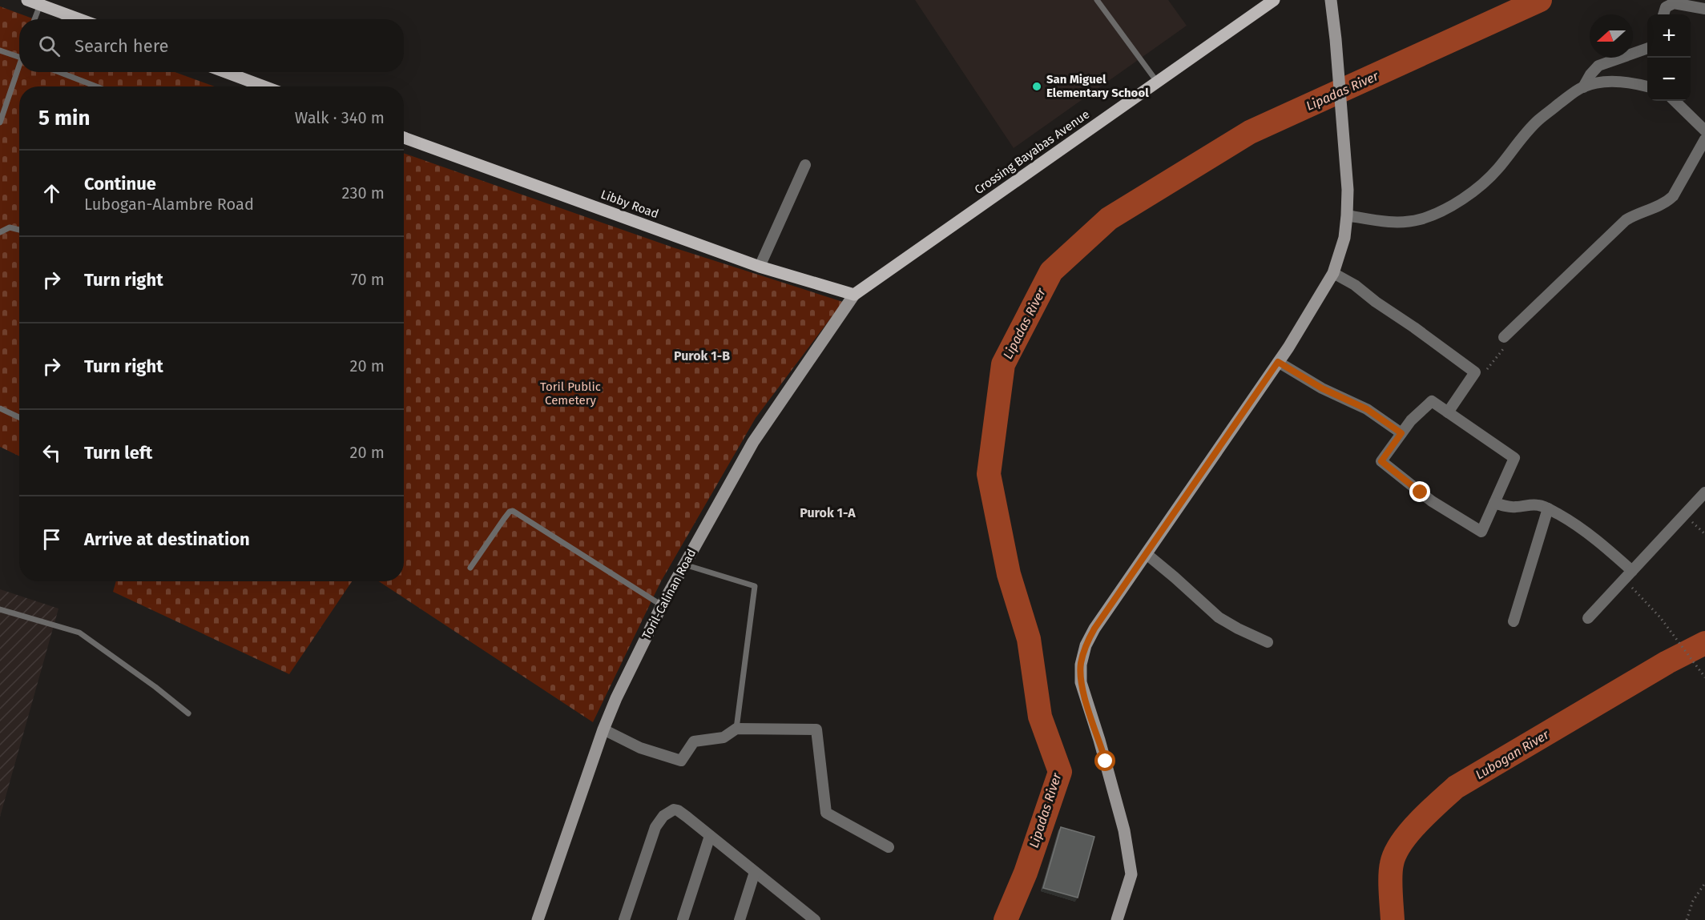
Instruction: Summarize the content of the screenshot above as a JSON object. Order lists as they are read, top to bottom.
{
  "streets": {
    "main road": ["Crossing Bayabas Avenue", "Libby Road"],
    "street": ["Toril-Calinan Road"]
  },
  "crossings": [
    ["Crossing Bayabas Avenue", "Libby Road"],
    ["Crossing Bayabas Avenue", "Toril-Calinan Road"],
    ["Libby Road", "Toril-Calinan Road"]
  ],
  "districts": ["Purok 1-B", "Purok 1-A"],
  "water": ["Lipadas River", "Lubogan River"],
  "parks": ["Toril Public Cemetery"],
  "places": ["San Miguel Elementary School"],
  "north": "left",
  "page": {
    "map_buttons": ["+", "−"],
    "search": "Search here",
    "heading": ["5 min", "Walk · 340 m"],
    "list": [
      ["Continue", "Lubogan-Alambre Road", "230 m"],
      ["Turn right", "70 m"],
      ["Turn right", "20 m"],
      ["Turn left", "20 m"],
      "Arrive at destination"
    ]
  }
}
